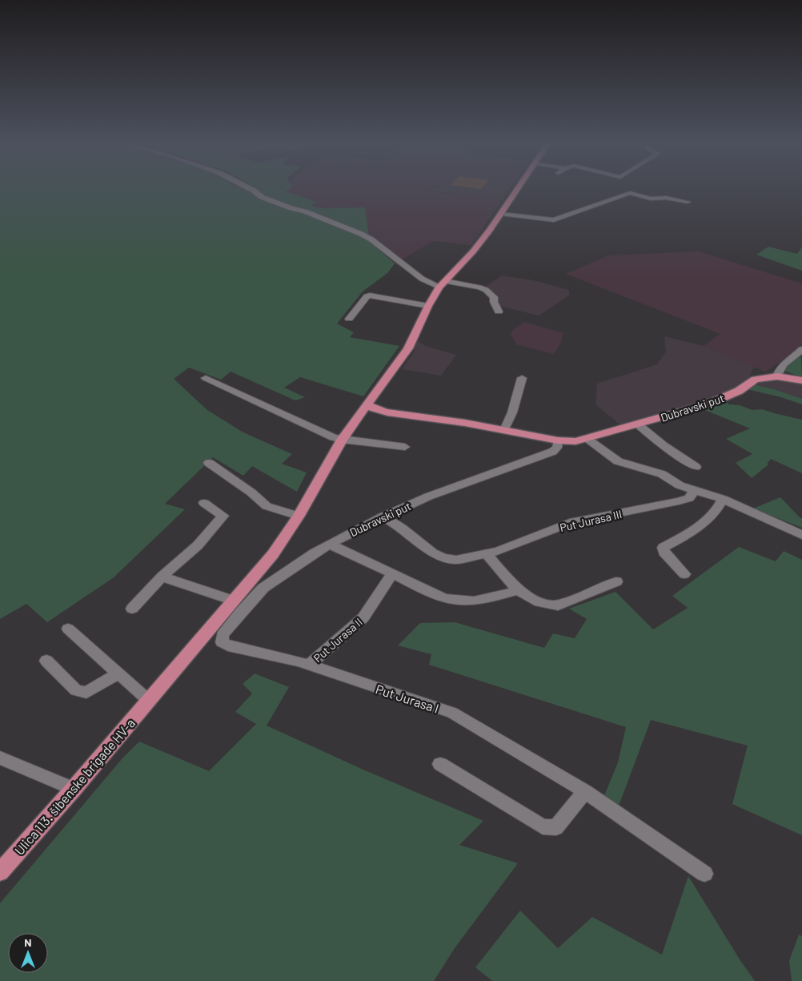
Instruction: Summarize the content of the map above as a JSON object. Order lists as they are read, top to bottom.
{
  "streets": {
    "main road": ["Dubravski put", "Ulica 113. šibenske brigade HV-a"],
    "street": ["Put Jurasa III", "Put Jurasa II", "Put Jurasa I"]
  },
  "crossings": [
    ["Dubravski put", "Put Jurasa III"],
    ["Dubravski put", "Put Jurasa I"],
    ["Dubravski put", "Ulica 113. šibenske brigade HV-a"],
    ["Put Jurasa II", "Put Jurasa I"]
  ],
  "north": "top"
}
